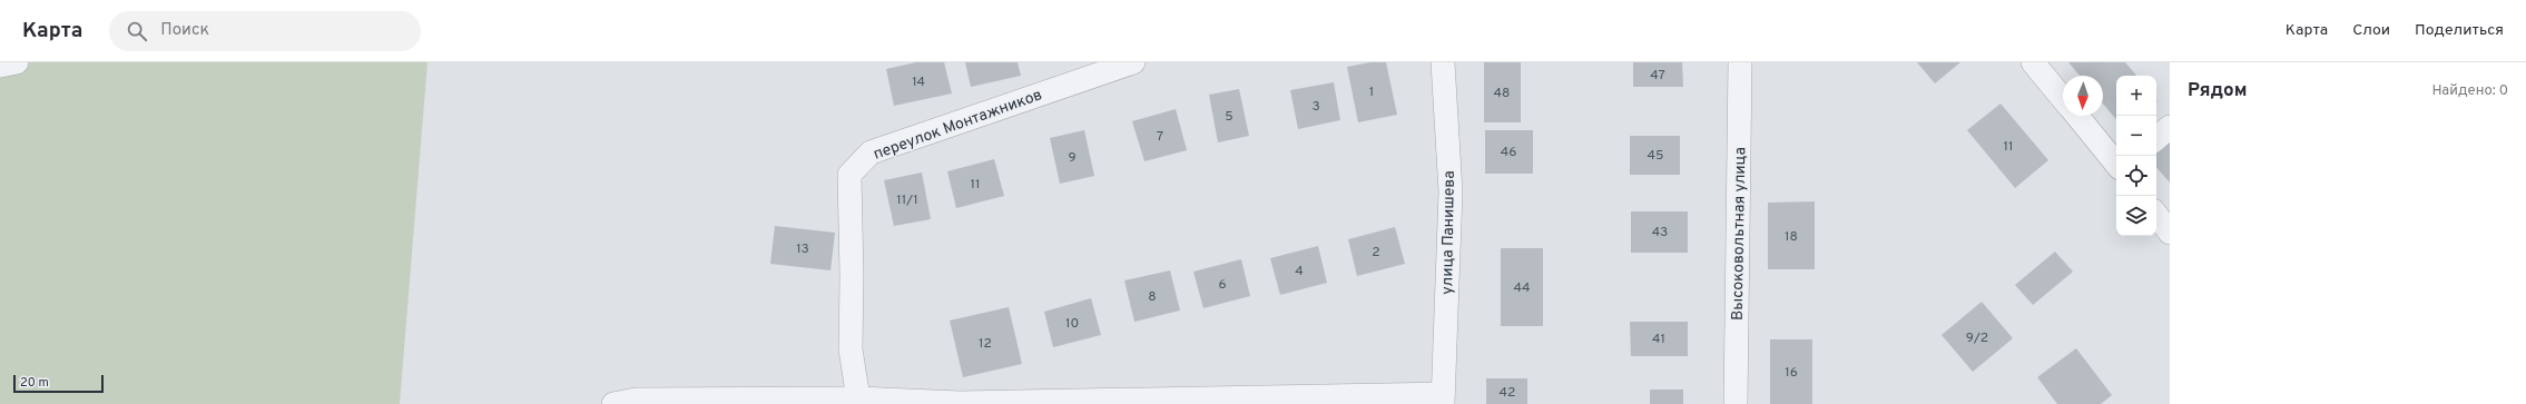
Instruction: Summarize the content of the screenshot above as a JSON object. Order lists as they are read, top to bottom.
{
  "streets": {
    "street": ["переулок Монтажников", "улица Панишева", "Высоковольтная улица"]
  },
  "house_numbers": [
    "47",
    "14",
    "1",
    "48",
    "3",
    "5",
    "7",
    "11",
    "46",
    "45",
    "9",
    "11",
    "11/1",
    "43",
    "18",
    "13",
    "2",
    "4",
    "6",
    "44",
    "8",
    "10",
    "9/2",
    "41",
    "12",
    "16",
    "42"
  ],
  "scale_bar": "20 m",
  "north": "bottom",
  "page": {
    "header": "Карта",
    "search": "Поиск",
    "nav": ["Карта", "Слои", "Поделиться"],
    "heading": ["Рядом", "Найдено: 0"],
    "map_buttons": ["+", "−"],
    "scale": "20 m"
  }
}
